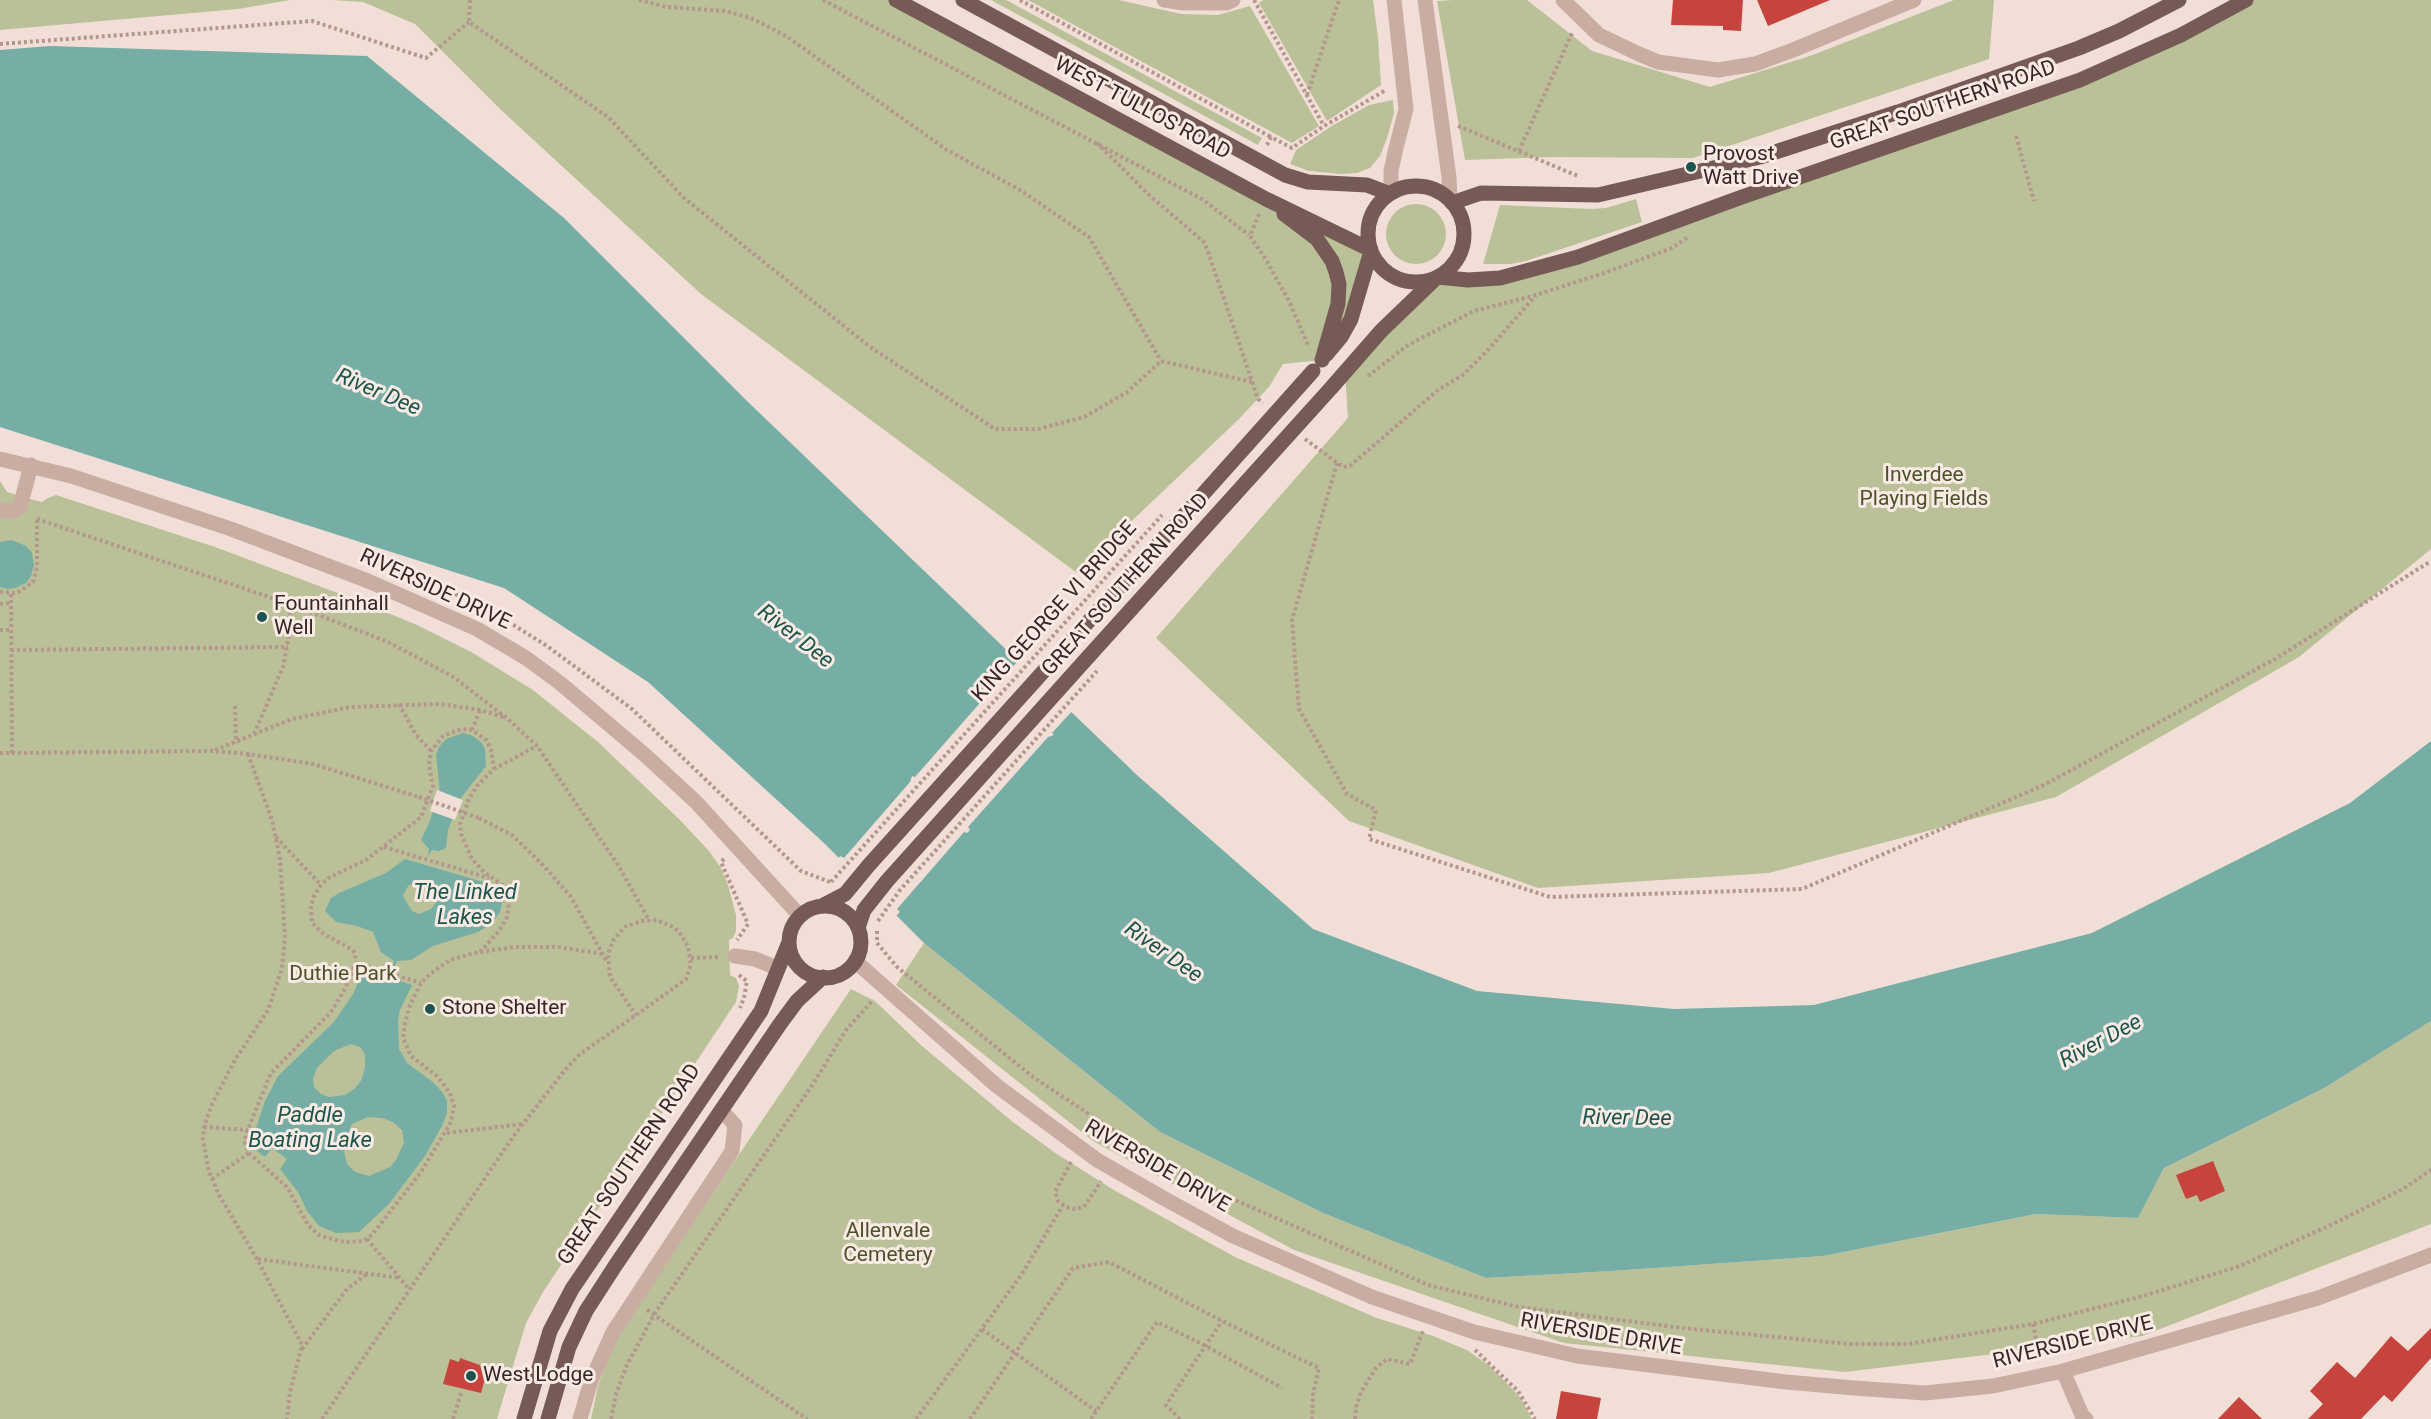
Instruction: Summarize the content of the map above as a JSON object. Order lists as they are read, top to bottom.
{
  "streets": {
    "main road": ["GREAT SOUTHERN ROAD", "WEST TULLOS ROAD"],
    "street": ["RIVERSIDE DRIVE"],
    "path": ["KING GEORGE VI BRIDGE"]
  },
  "crossings": [
    ["GREAT SOUTHERN ROAD", "WEST TULLOS ROAD"],
    ["GREAT SOUTHERN ROAD", "RIVERSIDE DRIVE"]
  ],
  "water": ["River Dee", "The Linked Lakes", "Paddle Boating Lake"],
  "parks": ["Inverdee Playing Fields", "Duthie Park", "Allenvale Cemetery"],
  "places": [
    "Provost Watt Drive",
    "Fountainhall Well",
    "Stone Shelter",
    "West Lodge"
  ]
}
